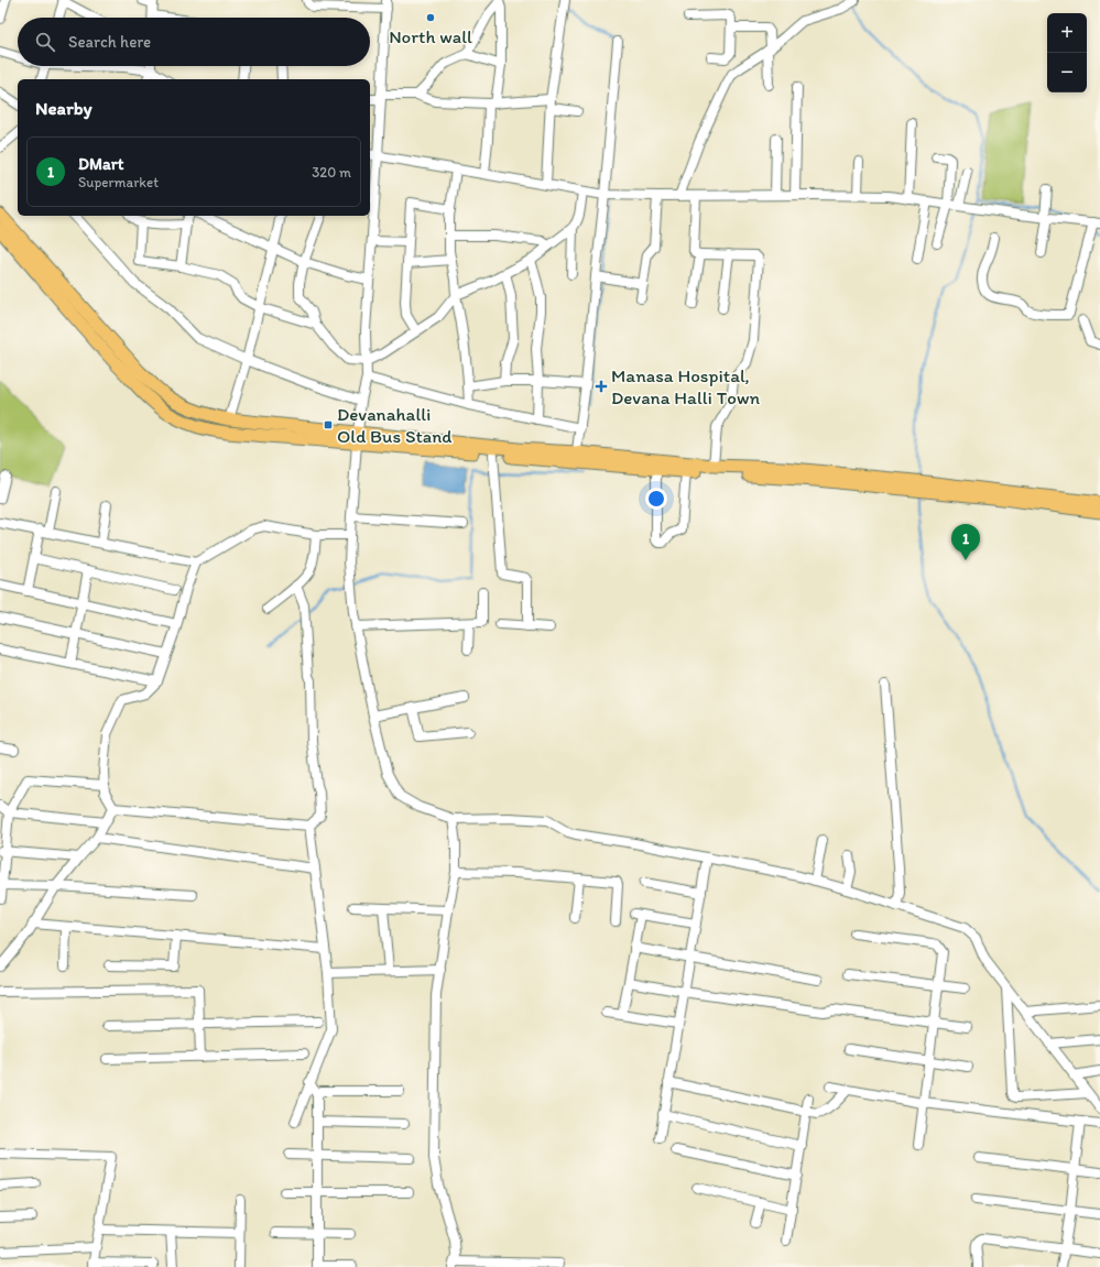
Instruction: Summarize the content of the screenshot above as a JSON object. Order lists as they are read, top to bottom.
{
  "places": {
    "other": ["North wall"],
    "health": ["Manasa Hospital, Devana Halli Town"],
    "transit": ["Devanahalli Old Bus Stand"]
  },
  "page": {
    "map_buttons": ["+", "−"],
    "search": "Search here",
    "heading": "Nearby",
    "list": [
      {
        "mark": "1",
        "name": "DMart",
        "note": "Supermarket",
        "value": "320 m"
      }
    ],
    "pins": "1"
  }
}
